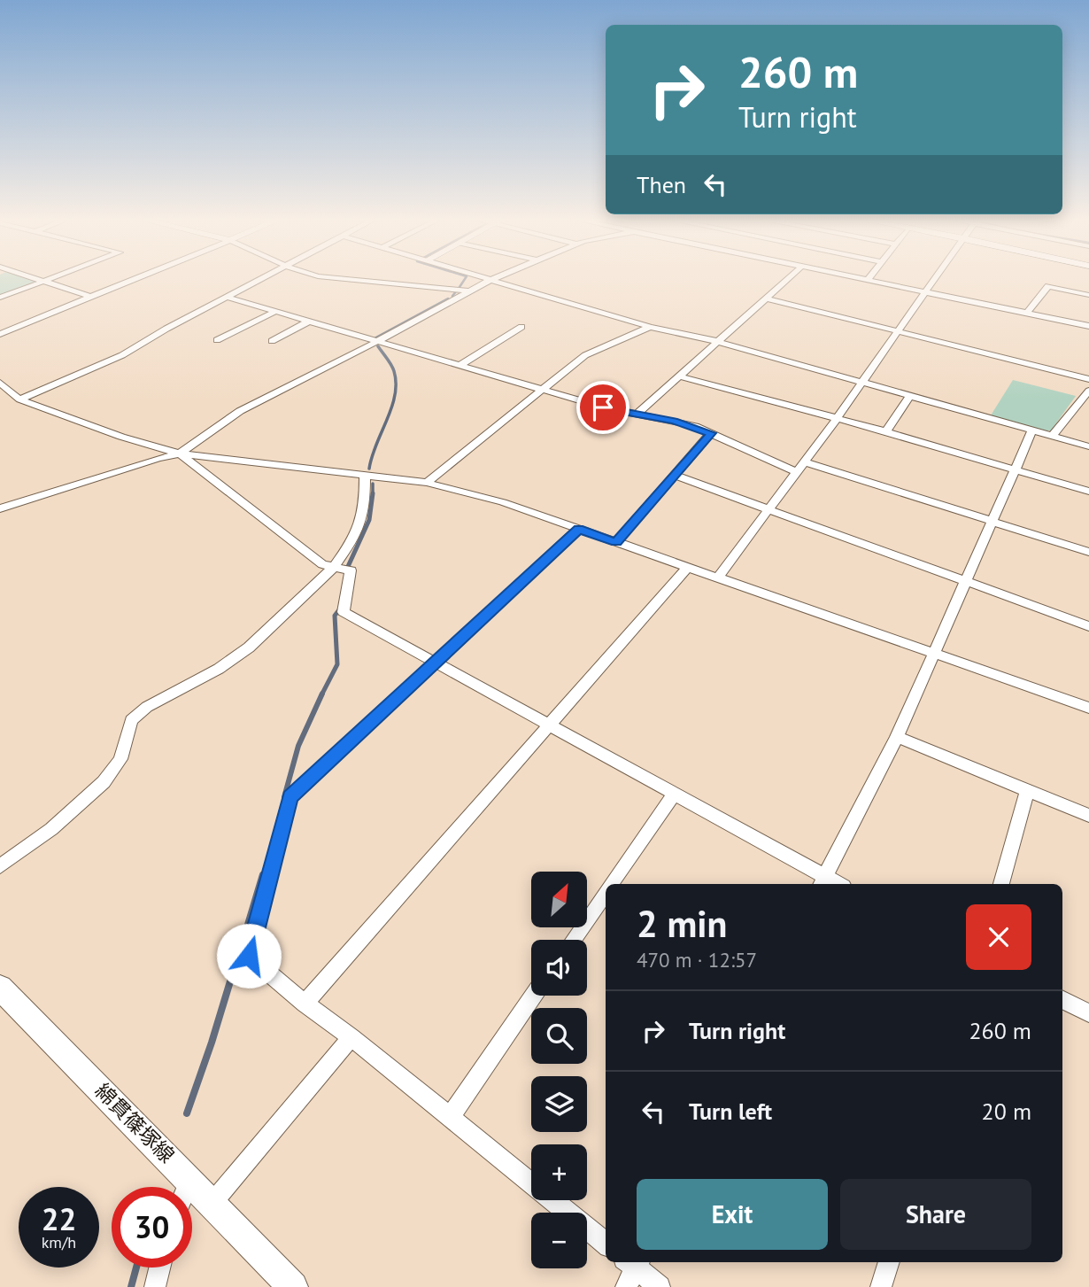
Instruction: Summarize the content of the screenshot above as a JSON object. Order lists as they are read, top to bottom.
{
  "streets": {
    "main road": ["綿貫篠塚線"]
  },
  "north": "top right",
  "page": {
    "turn": ["260 m", "Turn right"],
    "then": "Then",
    "map_buttons": ["+", "−"],
    "heading": ["2 min", "470 m · 12:57"],
    "list": [
      {
        "name": "Turn right",
        "value": "260 m"
      },
      {
        "name": "Turn left",
        "value": "20 m"
      }
    ],
    "buttons": ["Exit", "Share"],
    "speed": "22 km/h",
    "limit": "30"
  }
}
